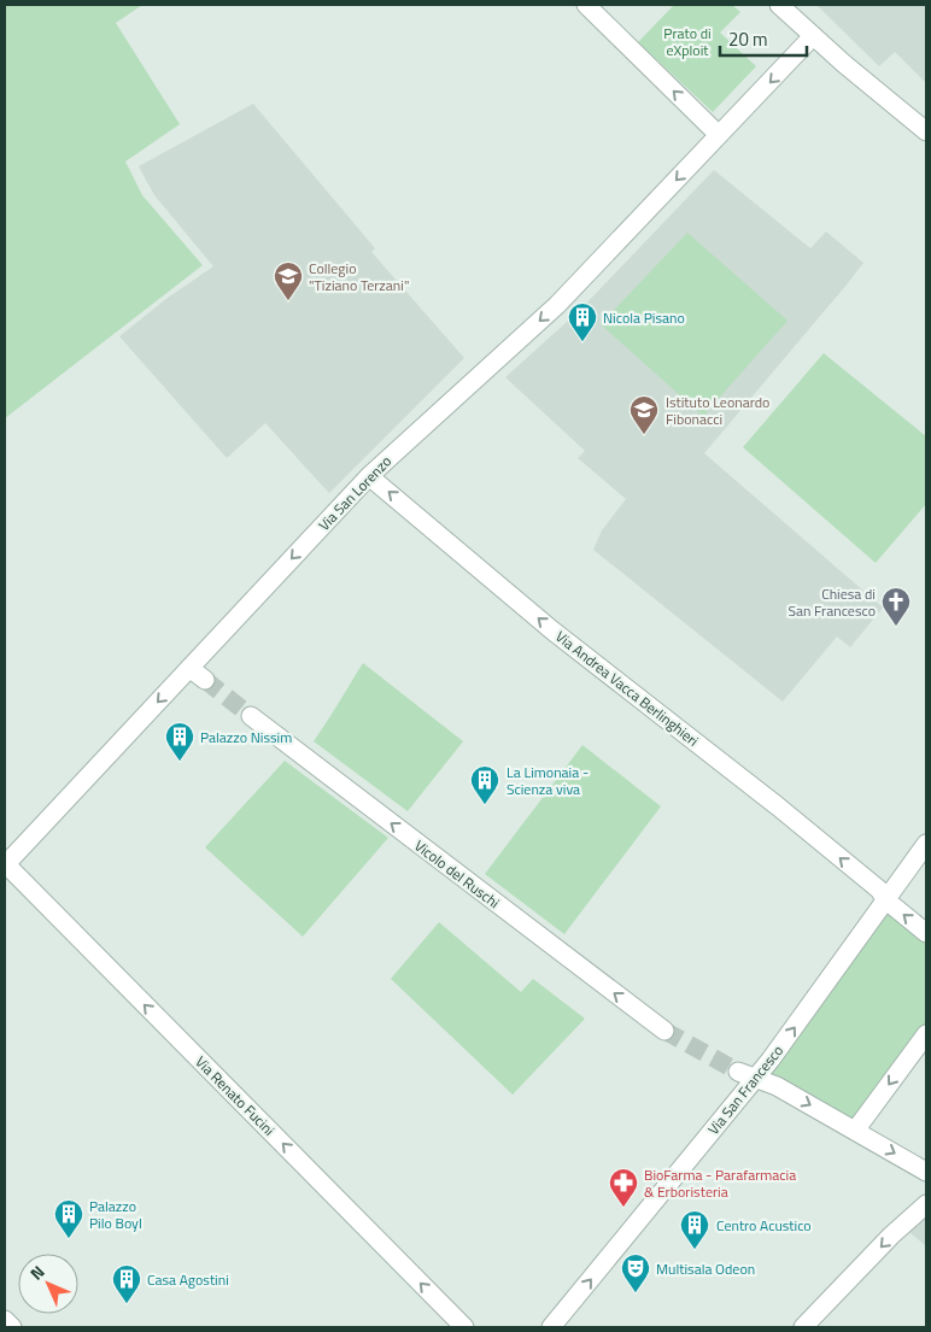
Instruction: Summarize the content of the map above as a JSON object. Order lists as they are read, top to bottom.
{
  "streets": {
    "street": [
      "Via San Lorenzo",
      "Via Andrea Vacca Berlinghieri",
      "Vicolo del Ruschi",
      "Via San Francesco",
      "Via Renato Fucini"
    ]
  },
  "crossings": [
    ["Via San Lorenzo", "Via Andrea Vacca Berlinghieri"],
    ["Via San Lorenzo", "Via Renato Fucini"],
    ["Via Andrea Vacca Berlinghieri", "Via San Francesco"]
  ],
  "one_way": [
    "Via San Lorenzo",
    "Via Andrea Vacca Berlinghieri",
    "Vicolo del Ruschi",
    "Via San Francesco",
    "Via Renato Fucini"
  ],
  "parks": ["Prato di eXploit"],
  "places": {
    "school or university": ["Collegio \"Tiziano Terzani\"", "Istituto Leonardo Fibonacci"],
    "building": [
      "Nicola Pisano",
      "Palazzo Nissim",
      "La Limonaia - Scienza viva",
      "Palazzo Pilo Boyl",
      "Centro Acustico",
      "Casa Agostini"
    ],
    "church": ["Chiesa di San Francesco"],
    "pharmacy": ["BioFarma - Parafarmacia & Erboristeria"],
    "theatre": ["Multisala Odeon"]
  },
  "scale_bar": "20 m",
  "north": "top left"
}
